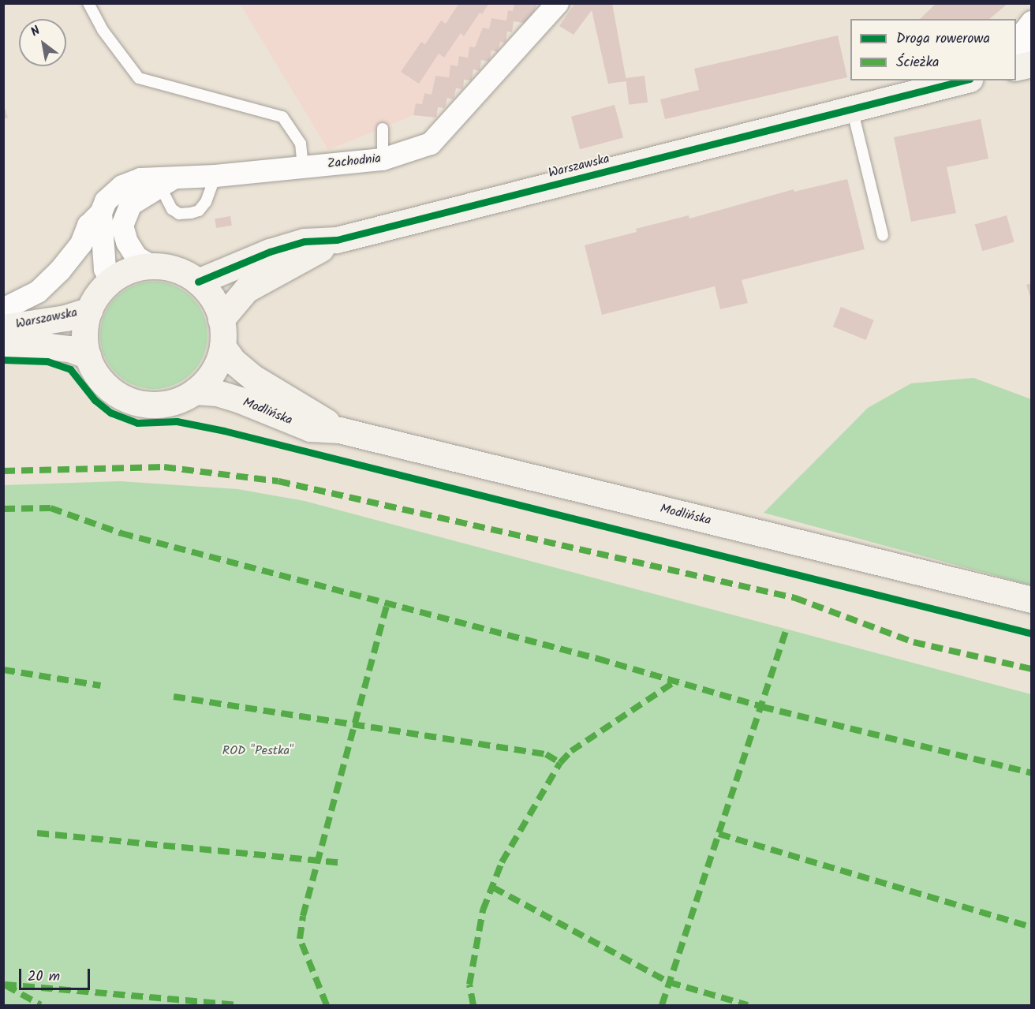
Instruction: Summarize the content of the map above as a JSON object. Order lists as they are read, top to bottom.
{
  "streets": {
    "main road": ["Warszawska", "Modlińska"],
    "street": ["Zachodnia"]
  },
  "crossings": [
    ["Zachodnia", "Warszawska"],
    ["Zachodnia", "Modlińska"],
    ["Warszawska", "Modlińska"]
  ],
  "parks": ["ROD \"Pestka\""],
  "legend": ["Droga rowerowa", "Ścieżka"],
  "scale_bar": "20 m",
  "north": "top left"
}
